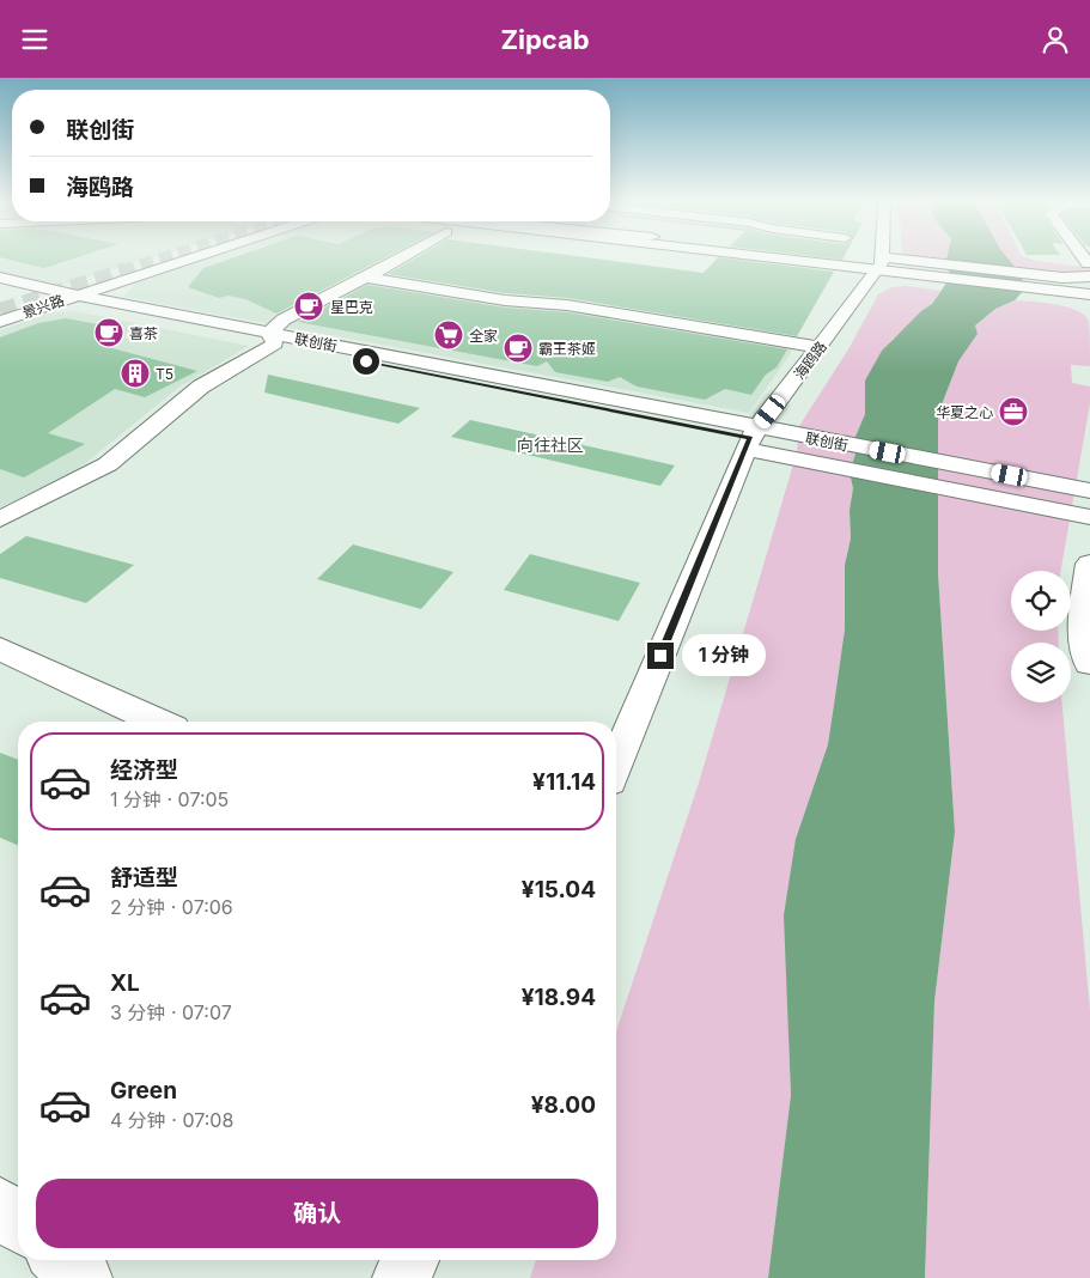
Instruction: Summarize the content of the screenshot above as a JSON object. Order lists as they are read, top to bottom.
{
  "streets": {
    "street": ["景兴路", "联创街", "海鸥路"]
  },
  "crossings": [
    ["景兴路", "联创街"],
    ["联创街", "海鸥路"]
  ],
  "districts": ["向往社区"],
  "places": {
    "cafe": ["星巴克", "喜茶", "霸王茶姬"],
    "supermarket": ["全家"],
    "building": ["T5"],
    "office": ["华夏之心"]
  },
  "page": {
    "header": "Zipcab",
    "banner": ["联创街", "海鸥路"],
    "bubble": "1 分钟",
    "list": [
      {
        "name": "经济型",
        "note": "1 分钟 · 07:05",
        "value": "¥11.14"
      },
      {
        "name": "舒适型",
        "note": "2 分钟 · 07:06",
        "value": "¥15.04"
      },
      {
        "name": "XL",
        "note": "3 分钟 · 07:07",
        "value": "¥18.94"
      },
      {
        "name": "Green",
        "note": "4 分钟 · 07:08",
        "value": "¥8.00"
      }
    ],
    "buttons": "确认"
  }
}
